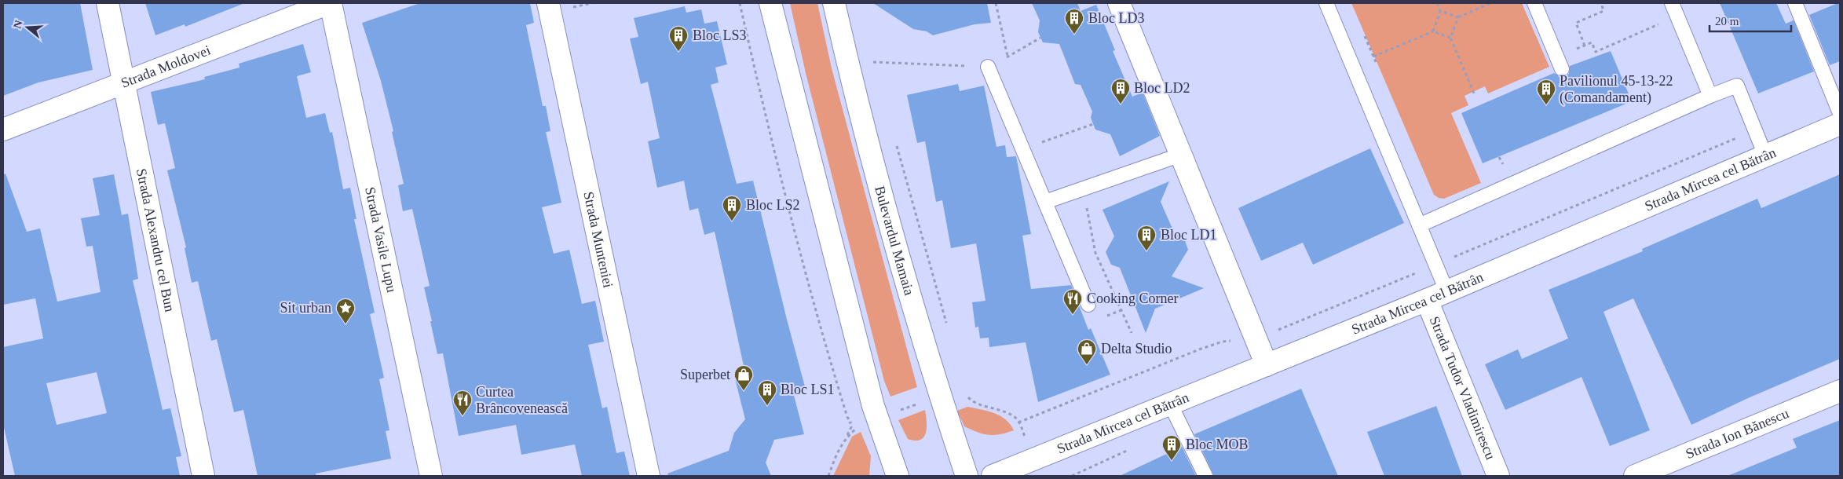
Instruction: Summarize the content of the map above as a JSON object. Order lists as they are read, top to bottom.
{
  "streets": {
    "street": [
      "Strada Moldovei",
      "Strada Mircea cel Bătrân",
      "Strada Alexandru cel Bun",
      "Strada Vasile Lupu",
      "Strada Munteniei",
      "Bulevardul Mamaia",
      "Strada Tudor Vladimirescu",
      "Strada Ion Bănescu"
    ]
  },
  "crossings": [
    ["Strada Moldovei", "Strada Alexandru cel Bun"],
    ["Strada Moldovei", "Strada Vasile Lupu"],
    ["Strada Mircea cel Bătrân", "Strada Tudor Vladimirescu"]
  ],
  "places": {
    "building": [
      "Bloc LD3",
      "Bloc LS3",
      "Bloc LD2",
      "Pavilionul 45-13-22 (Comandament)",
      "Bloc LS2",
      "Bloc LD1",
      "Bloc LS1",
      "Bloc MOB"
    ],
    "restaurant": ["Cooking Corner", "Curtea Brâncovenească"],
    "place": ["Sit urban"],
    "shop": ["Delta Studio", "Superbet"]
  },
  "scale_bar": "20 m",
  "north": "left"
}
